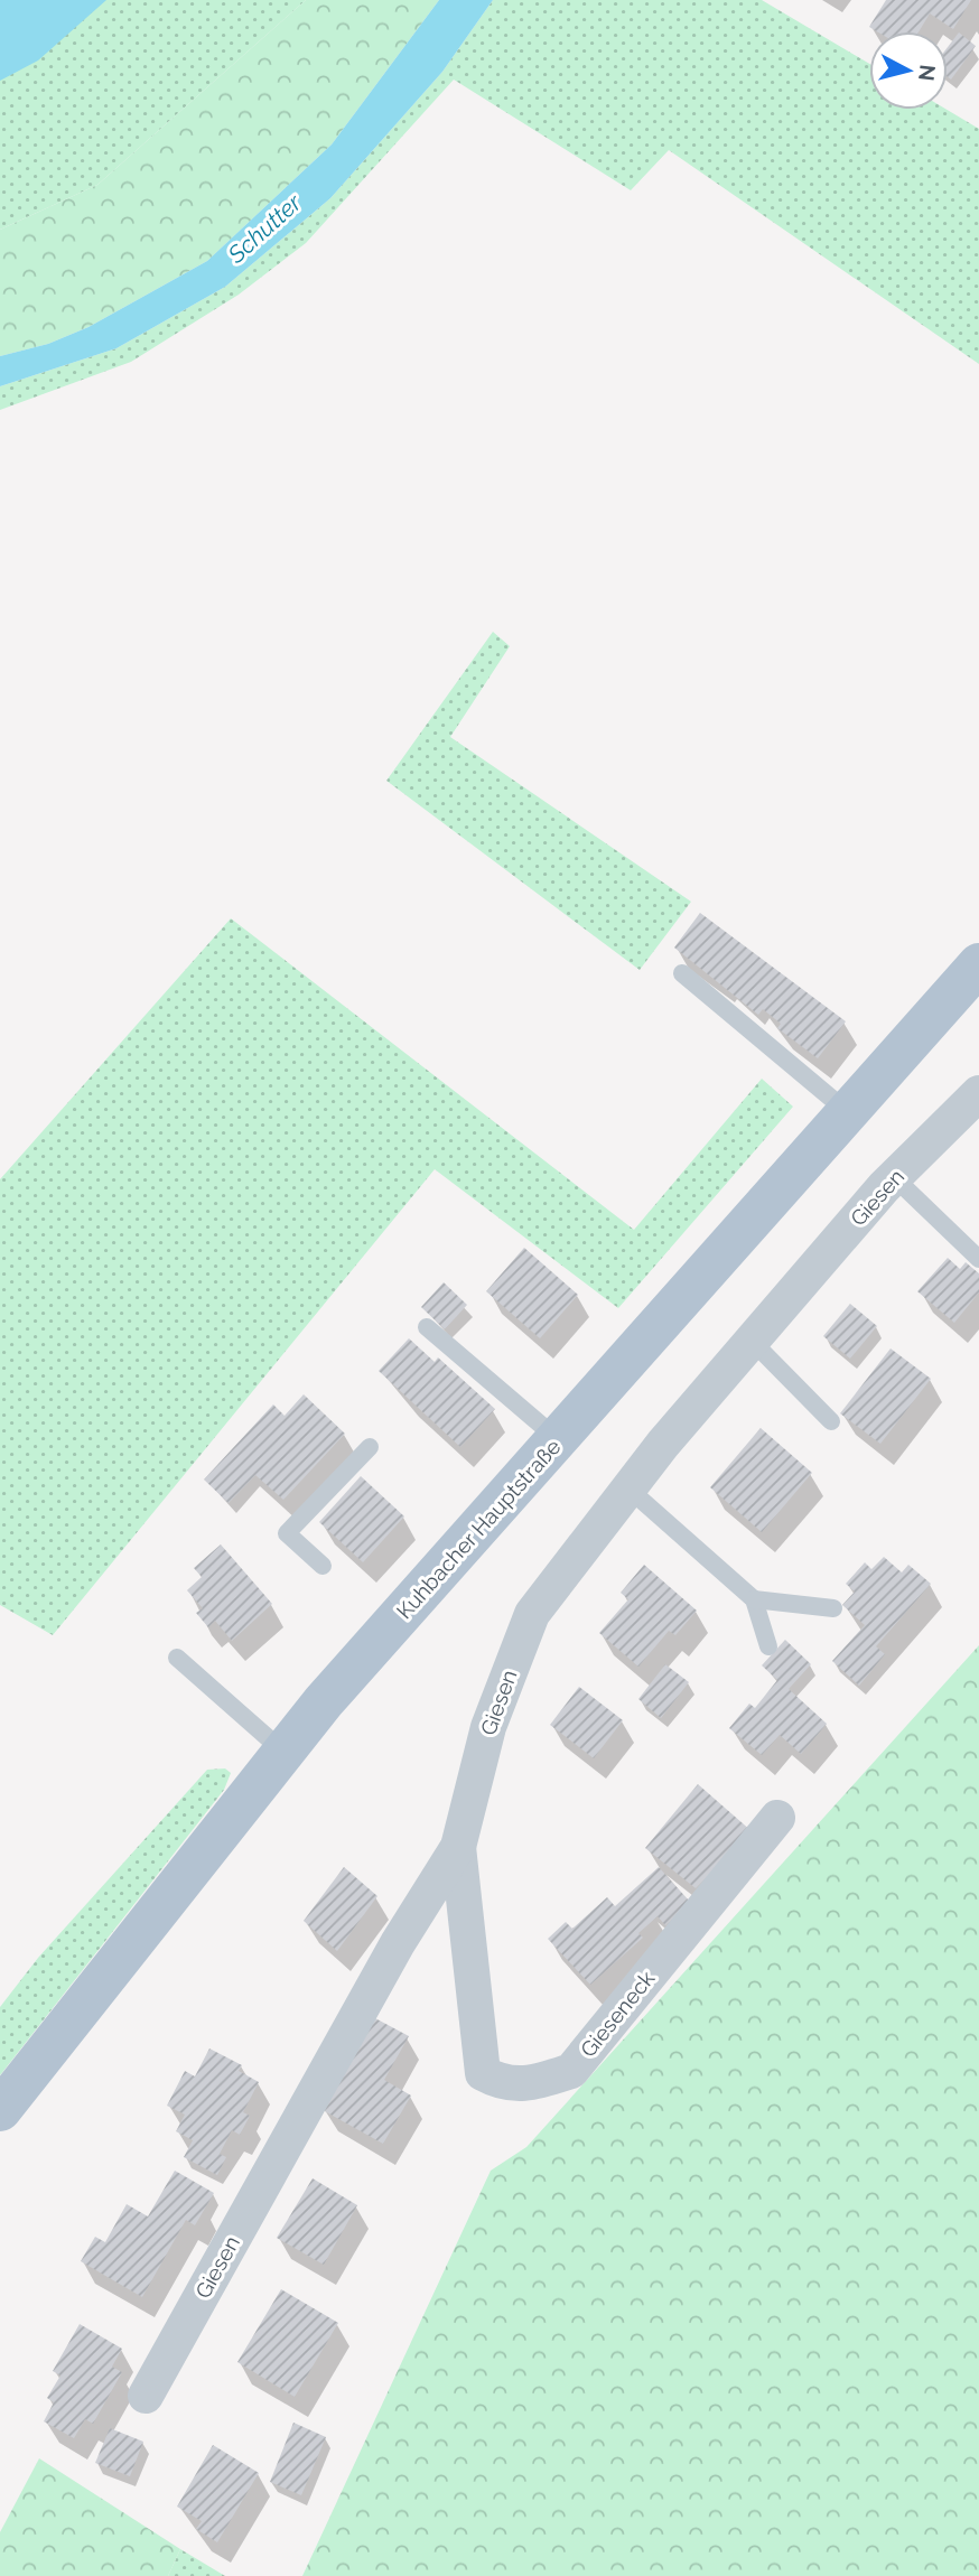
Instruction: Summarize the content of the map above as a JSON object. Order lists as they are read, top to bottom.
{
  "streets": {
    "main road": ["Kuhbacher Hauptstraße"],
    "street": ["Giesen", "Gieseneck"]
  },
  "crossings": [
    ["Giesen", "Gieseneck"]
  ],
  "water": ["Schutter"],
  "north": "right"
}
